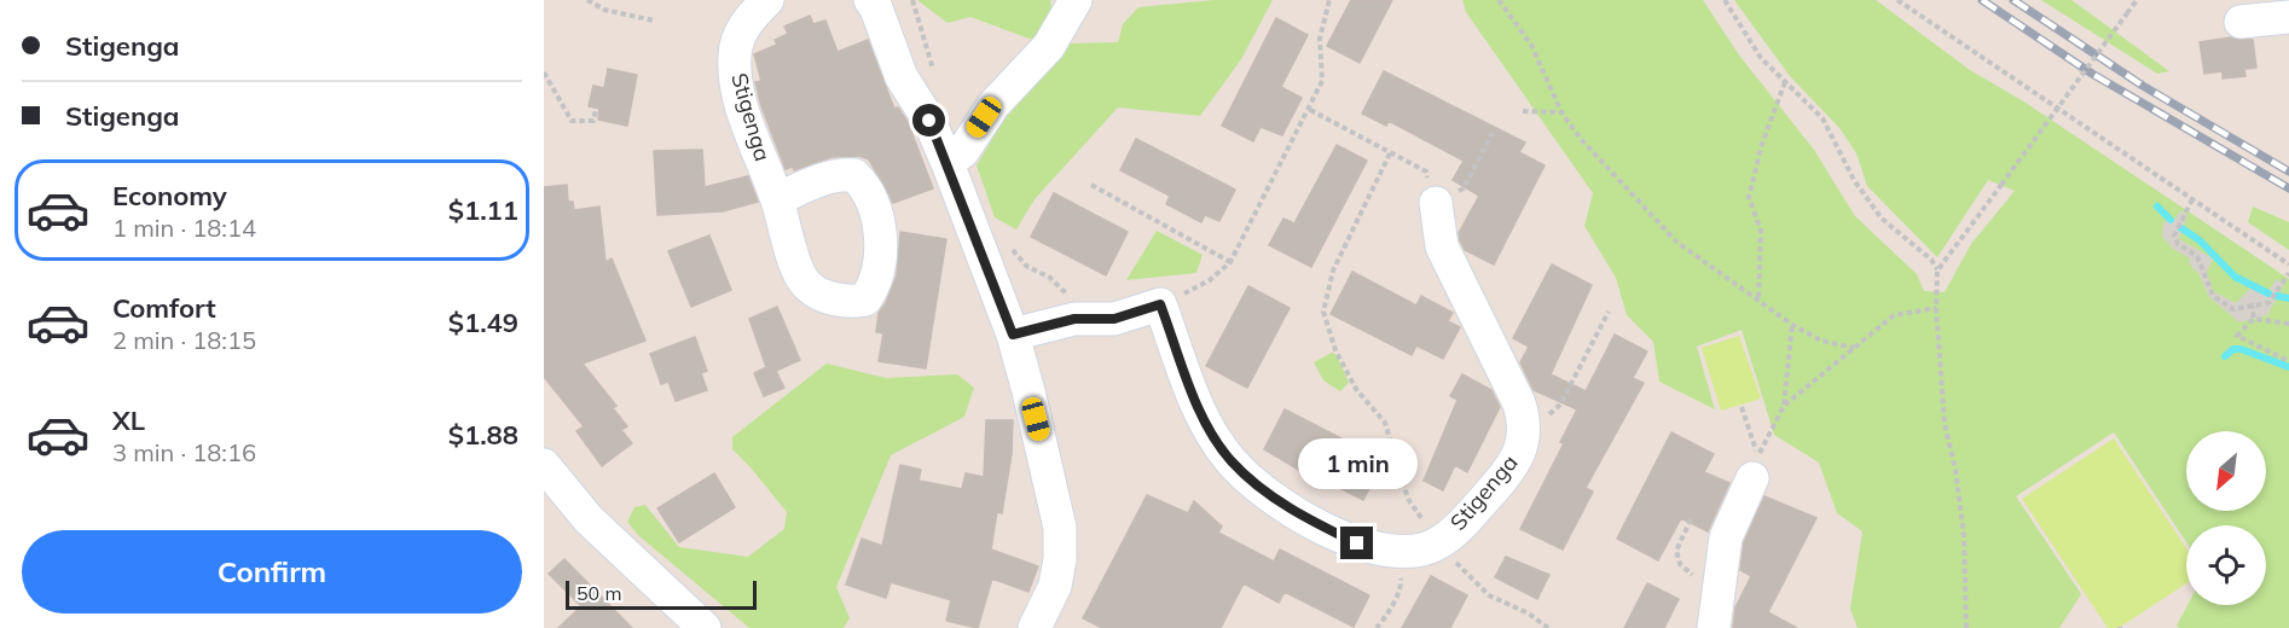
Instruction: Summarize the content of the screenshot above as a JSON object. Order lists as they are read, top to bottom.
{
  "streets": {
    "street": ["Stigenga"]
  },
  "scale_bar": "50 m",
  "north": "bottom left",
  "page": {
    "banner": ["Stigenga", "Stigenga"],
    "list": [
      {
        "name": "Economy",
        "note": "1 min · 18:14",
        "value": "$1.11"
      },
      {
        "name": "Comfort",
        "note": "2 min · 18:15",
        "value": "$1.49"
      },
      {
        "name": "XL",
        "note": "3 min · 18:16",
        "value": "$1.88"
      }
    ],
    "bubble": "1 min",
    "buttons": "Confirm",
    "scale": "50 m"
  }
}
